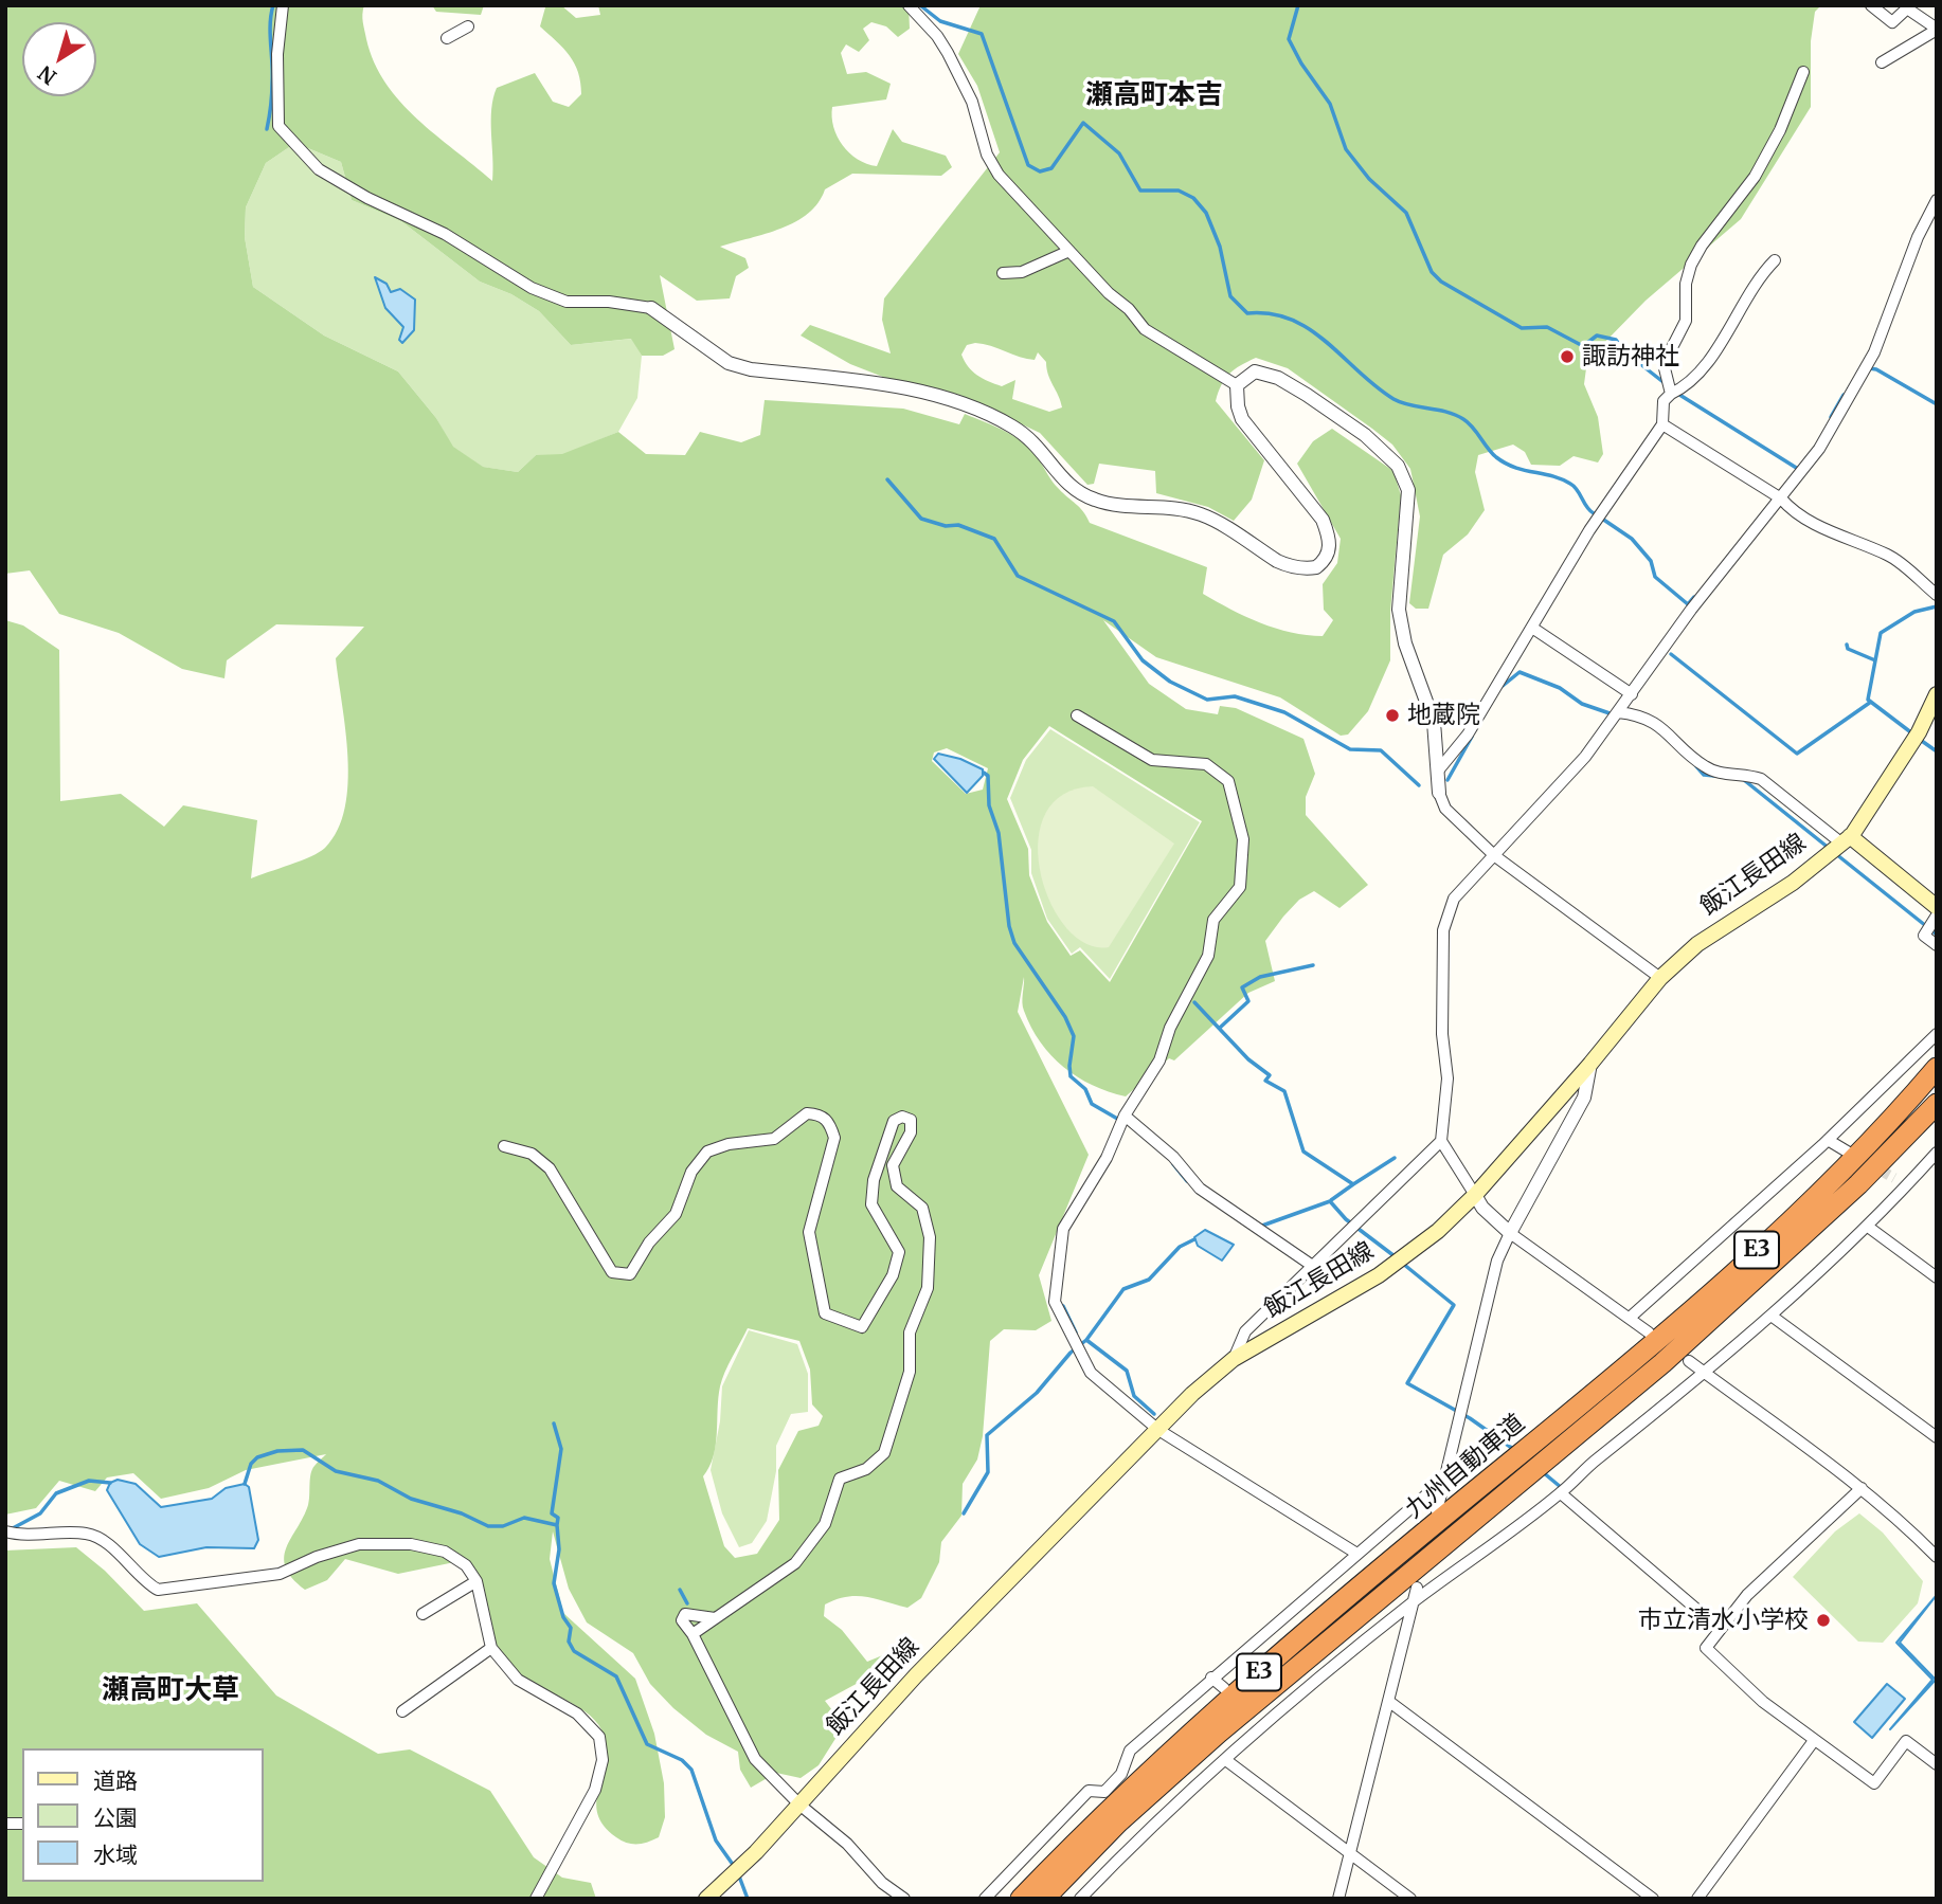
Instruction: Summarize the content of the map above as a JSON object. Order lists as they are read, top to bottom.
{
  "streets": {
    "highway": ["E3", "九州自動車道"],
    "main road": ["飯江長田線"]
  },
  "districts": ["瀬高町本吉", "瀬高町大草"],
  "places": ["諏訪神社", "地蔵院", "市立清水小学校"],
  "legend": ["道路", "公園", "水域"],
  "north": "bottom left"
}
